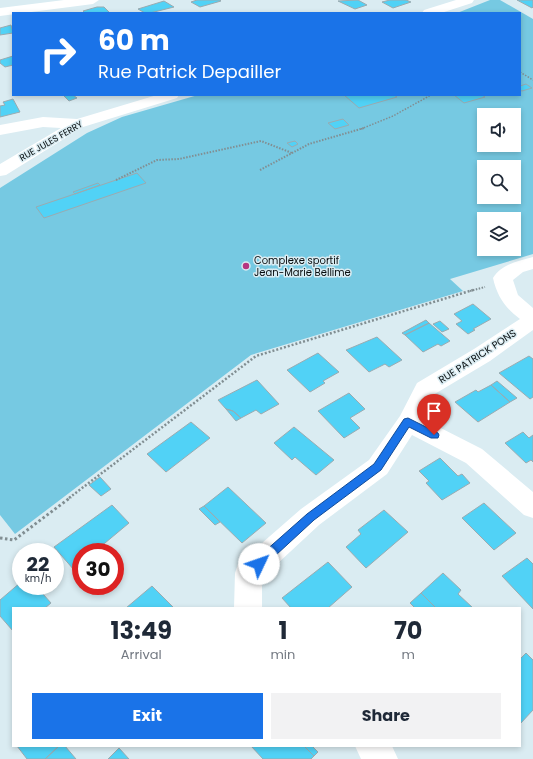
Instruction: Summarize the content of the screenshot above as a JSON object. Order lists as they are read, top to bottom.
{
  "streets": {
    "street": ["RUE JULES FERRY", "RUE PATRICK PONS"]
  },
  "places": ["Complexe sportif Jean-Marie Bellime"],
  "page": {
    "turn": ["60 m", "Rue Patrick Depailler"],
    "speed": "22 km/h",
    "limit": "30",
    "eta": [
      "13:49",
      "Arrival",
      "1",
      "min",
      "70",
      "m"
    ],
    "buttons": ["Exit", "Share"]
  }
}
